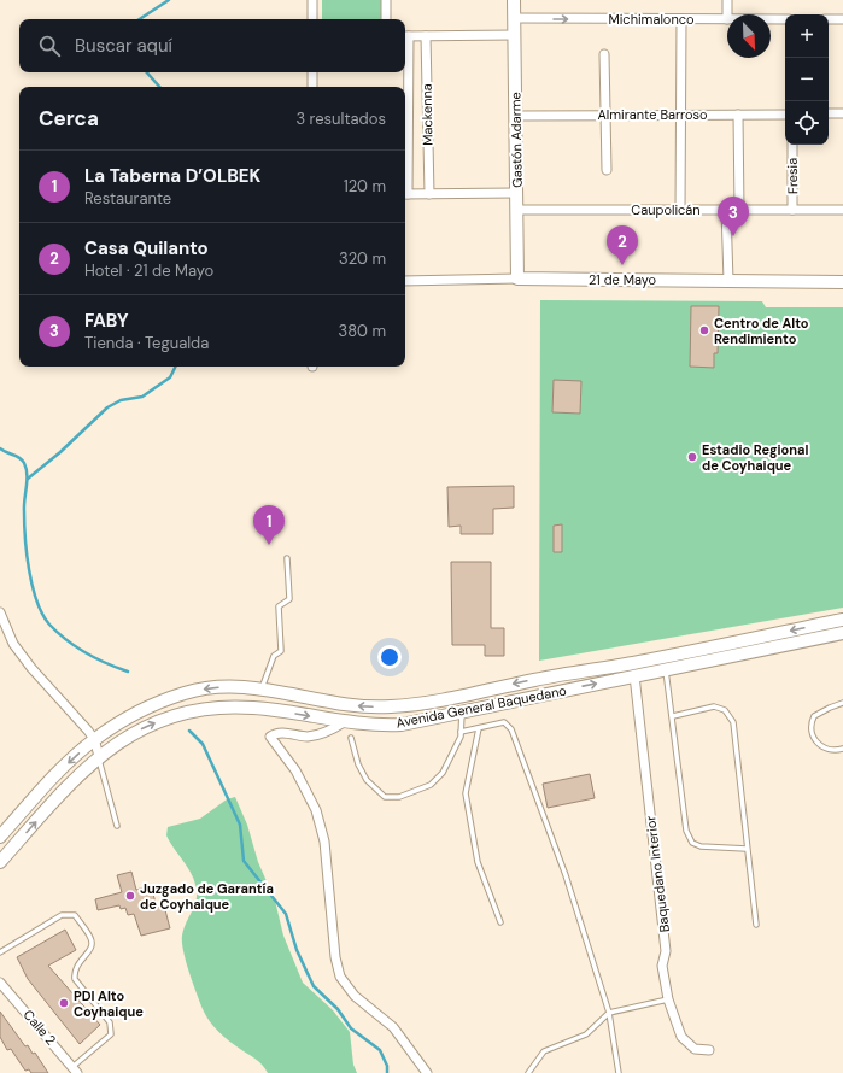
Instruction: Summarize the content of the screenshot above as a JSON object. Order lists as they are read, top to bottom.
{
  "streets": {
    "main road": ["Gastón Adarme", "21 de Mayo", "Avenida General Baquedano"],
    "street": [
      "Michimalonco",
      "Mackenna",
      "Almirante Barroso",
      "Fresia",
      "Caupolicán",
      "Baquedano Interior",
      "Calle 2"
    ]
  },
  "crossings": [
    ["Michimalonco", "Gastón Adarme"],
    ["Almirante Barroso", "Gastón Adarme"],
    ["Gastón Adarme", "Caupolicán"],
    ["Gastón Adarme", "21 de Mayo"],
    ["Fresia", "Caupolicán"],
    ["Avenida General Baquedano", "Baquedano Interior"]
  ],
  "one_way": ["Michimalonco"],
  "places": [
    "Centro de Alto Rendimiento",
    "Estadio Regional de Coyhaique",
    "Juzgado de Garantía de Coyhaique",
    "PDI Alto Coyhaique"
  ],
  "north": "bottom right",
  "page": {
    "map_buttons": ["+", "−"],
    "search": "Buscar aquí",
    "heading": ["Cerca", "3 resultados"],
    "list": [
      {
        "mark": "1",
        "name": "La Taberna D’OLBEK",
        "note": "Restaurante",
        "value": "120 m"
      },
      {
        "mark": "2",
        "name": "Casa Quilanto",
        "note": "Hotel · 21 de Mayo",
        "value": "320 m"
      },
      {
        "mark": "3",
        "name": "FABY",
        "note": "Tienda · Tegualda",
        "value": "380 m"
      }
    ],
    "pins": ["3", "2", "1"]
  }
}
